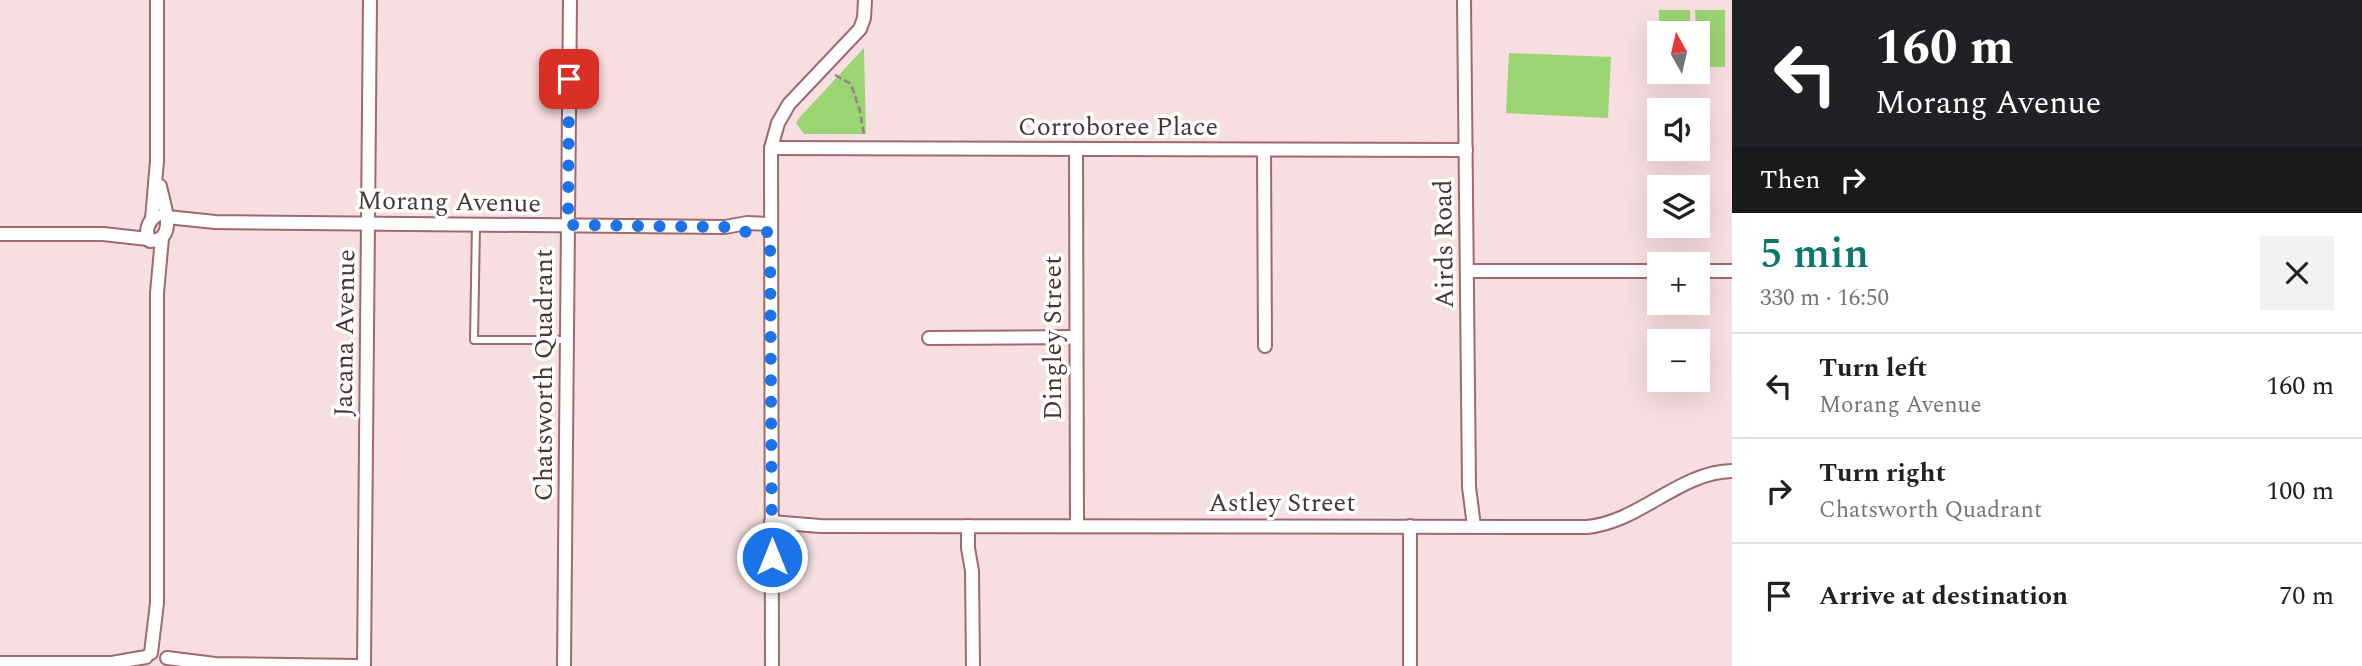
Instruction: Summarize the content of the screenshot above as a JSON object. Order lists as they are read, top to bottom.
{
  "streets": {
    "street": [
      "Corroboree Place",
      "Morang Avenue",
      "Airds Road",
      "Jacana Avenue",
      "Dingley Street",
      "Chatsworth Quadrant",
      "Astley Street"
    ]
  },
  "crossings": [
    ["Corroboree Place", "Airds Road"],
    ["Corroboree Place", "Dingley Street"],
    ["Morang Avenue", "Jacana Avenue"],
    ["Morang Avenue", "Chatsworth Quadrant"],
    ["Airds Road", "Astley Street"],
    ["Dingley Street", "Astley Street"]
  ],
  "north": "top",
  "page": {
    "turn": ["160 m", "Morang Avenue"],
    "map_buttons": ["+", "−"],
    "then": "Then",
    "heading": ["5 min", "330 m · 16:50"],
    "list": [
      {
        "name": "Turn left",
        "note": "Morang Avenue",
        "value": "160 m"
      },
      {
        "name": "Turn right",
        "note": "Chatsworth Quadrant",
        "value": "100 m"
      },
      {
        "name": "Arrive at destination",
        "value": "70 m"
      }
    ]
  }
}
